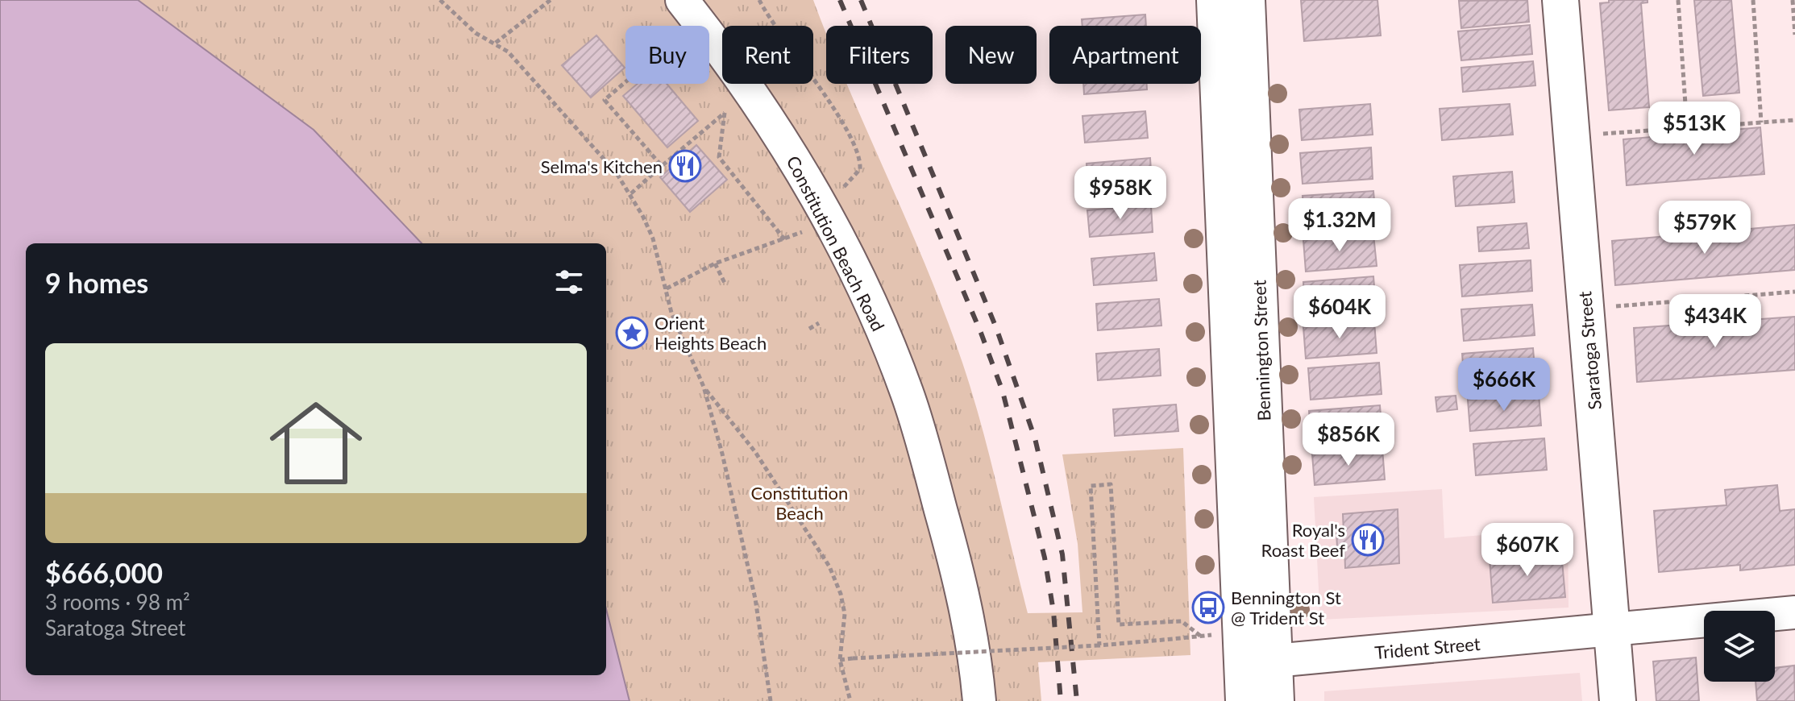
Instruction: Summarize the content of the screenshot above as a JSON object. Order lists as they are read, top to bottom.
{
  "streets": {
    "main road": ["Bennington Street", "Saratoga Street"],
    "street": ["Constitution Beach Road", "Trident Street"]
  },
  "crossings": [
    ["Bennington Street", "Trident Street"],
    ["Saratoga Street", "Trident Street"]
  ],
  "parks": ["Constitution Beach"],
  "places": {
    "restaurant": ["Selma's Kitchen", "Royal's Roast Beef"],
    "place": ["Orient Heights Beach"],
    "bus stop": ["Bennington St @ Trident St"]
  },
  "page": {
    "chip": [
      "Buy",
      "Rent",
      "Filters",
      "New",
      "Apartment"
    ],
    "price": [
      "$513K",
      "$958K",
      "$1.32M",
      "$579K",
      "$604K",
      "$434K",
      "$666K",
      "$856K",
      "$607K"
    ],
    "heading": "9 homes",
    "list": [
      {
        "name": "$666,000",
        "note": "3 rooms · 98 m² · Saratoga Street"
      }
    ]
  }
}
